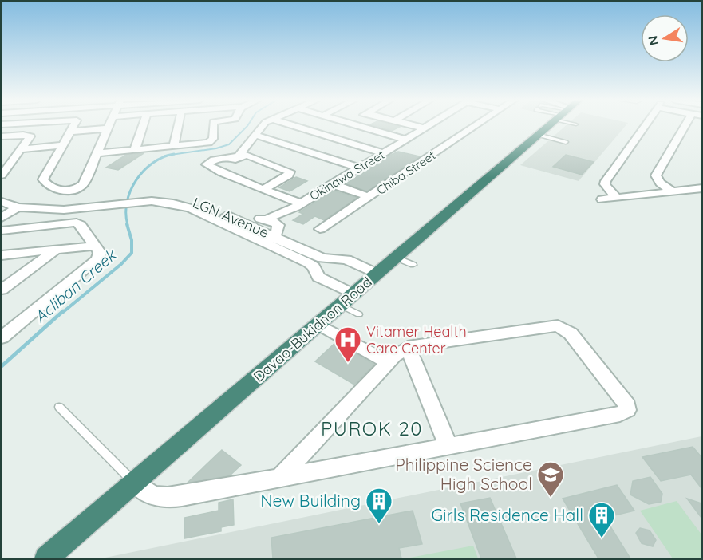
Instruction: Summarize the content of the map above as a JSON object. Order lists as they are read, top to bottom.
{
  "streets": {
    "highway": ["Davao-Bukidnon Road"],
    "street": ["Chiba Street", "Okinawa Street", "LGN Avenue"]
  },
  "crossings": [
    ["LGN Avenue", "Davao-Bukidnon Road"]
  ],
  "districts": ["PUROK 20"],
  "water": ["Acliban Creek"],
  "places": {
    "hospital": ["Vitamer Health Care Center"],
    "school or university": ["Philippine Science High School"],
    "building": ["New Building", "Girls Residence Hall"]
  },
  "north": "left"
}
